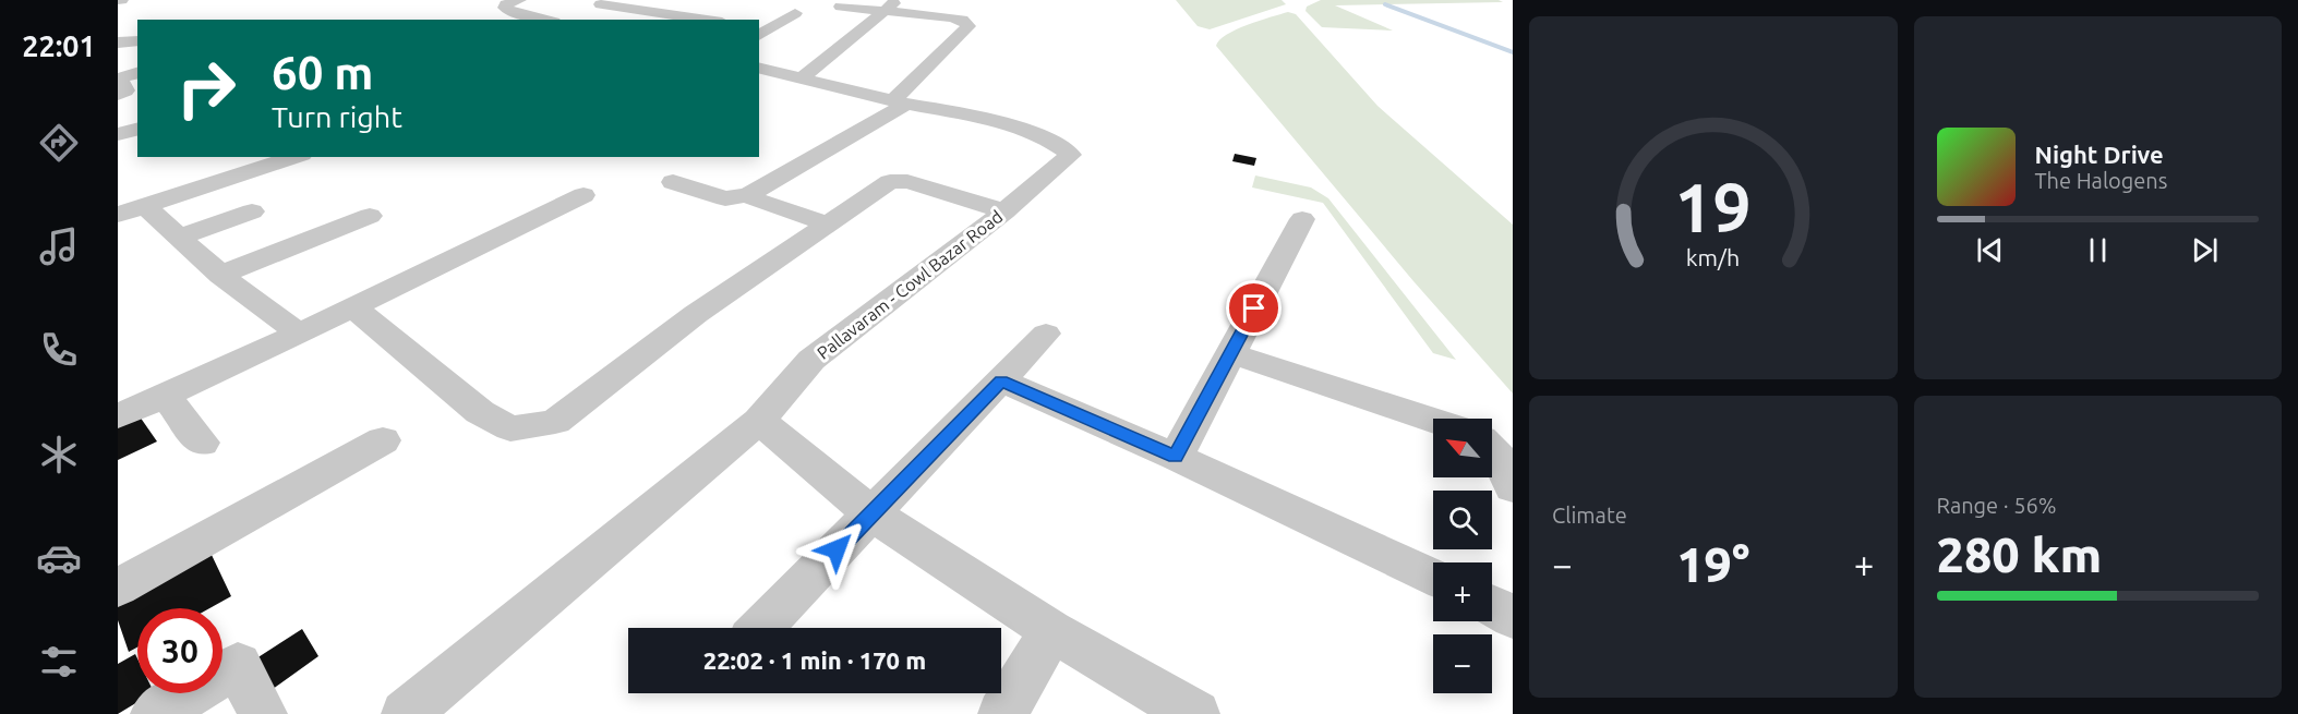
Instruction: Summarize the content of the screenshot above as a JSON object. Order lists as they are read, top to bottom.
{
  "streets": {
    "street": ["Pallavaram - Cowl Bazar Road"]
  },
  "north": "top left",
  "page": {
    "tabs": "22:01",
    "turn": ["60 m", "Turn right"],
    "song": ["Night Drive", "The Halogens"],
    "tile": [
      "Climate",
      ["Range · 56%", "280 km"]
    ],
    "map_buttons": ["+", "−"],
    "heat": ["−", "19°", "+"],
    "limit": "30",
    "trip": "22:02 · 1 min · 170 m",
    "gauge": ["19", "km/h"]
  }
}
